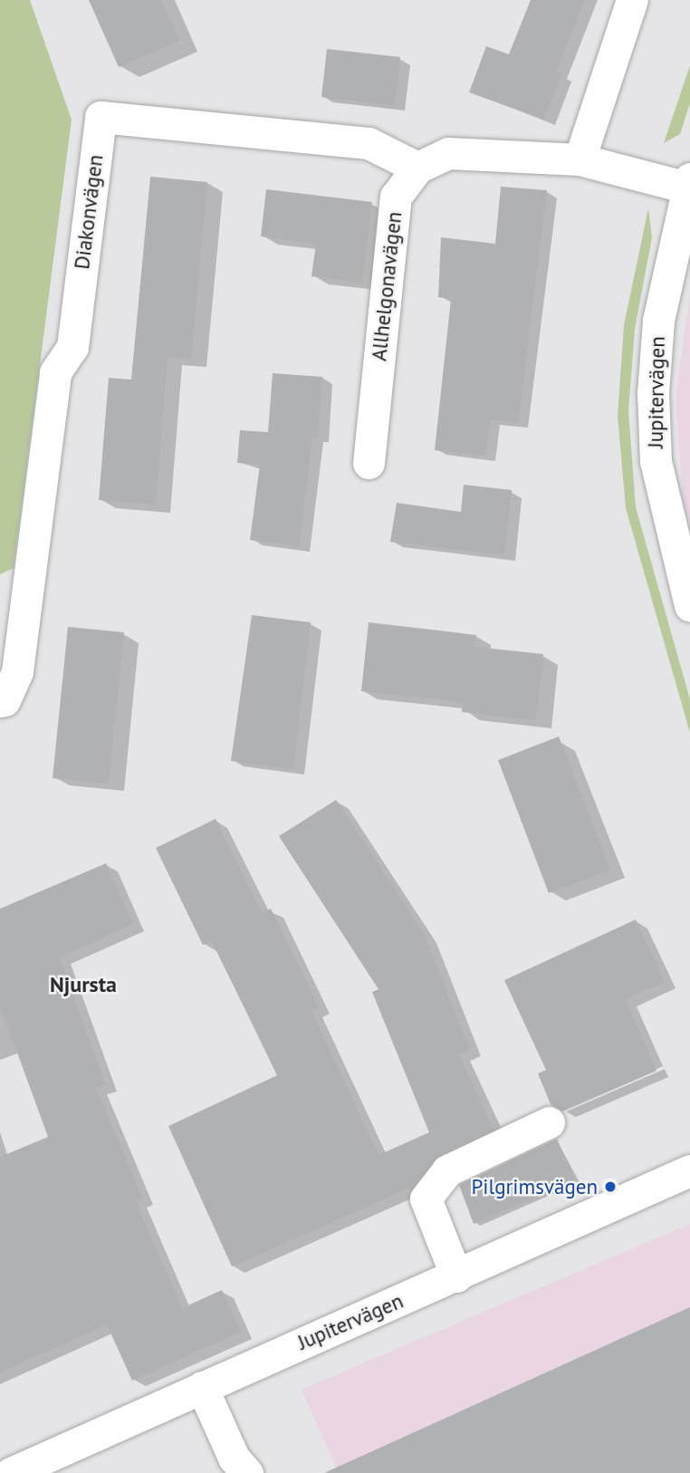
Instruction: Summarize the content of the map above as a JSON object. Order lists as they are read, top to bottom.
{
  "streets": {
    "street": ["Diakonvägen", "Allhelgonavägen", "Jupitervägen"]
  },
  "crossings": [
    ["Diakonvägen", "Allhelgonavägen"],
    ["Allhelgonavägen", "Jupitervägen"]
  ],
  "districts": ["Njursta"],
  "places": ["Pilgrimsvägen"]
}
